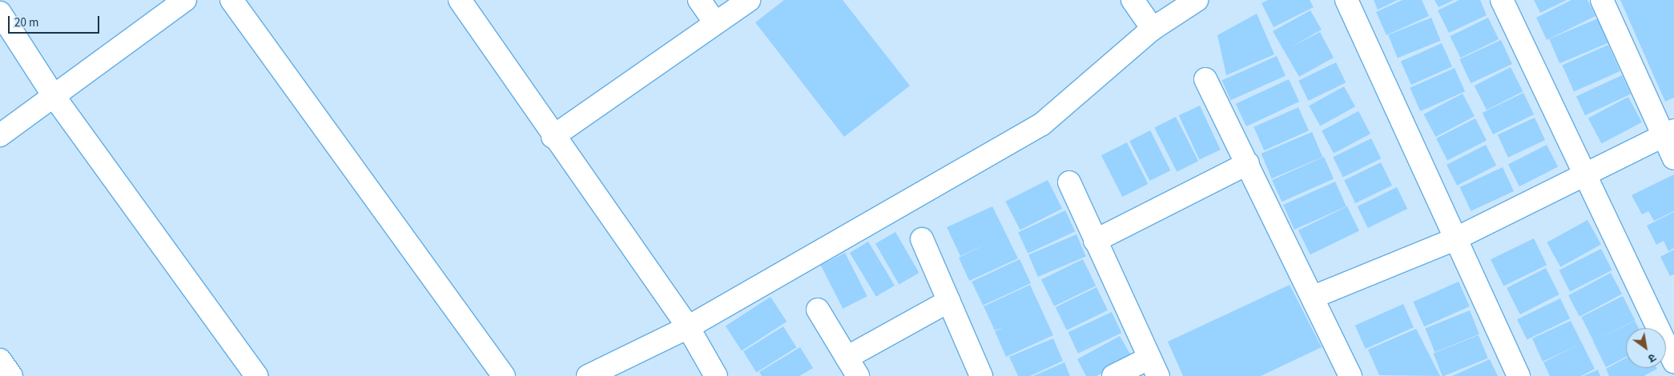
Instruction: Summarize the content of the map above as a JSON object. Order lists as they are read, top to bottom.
{
  "scale_bar": "20 m",
  "north": "bottom right"
}
